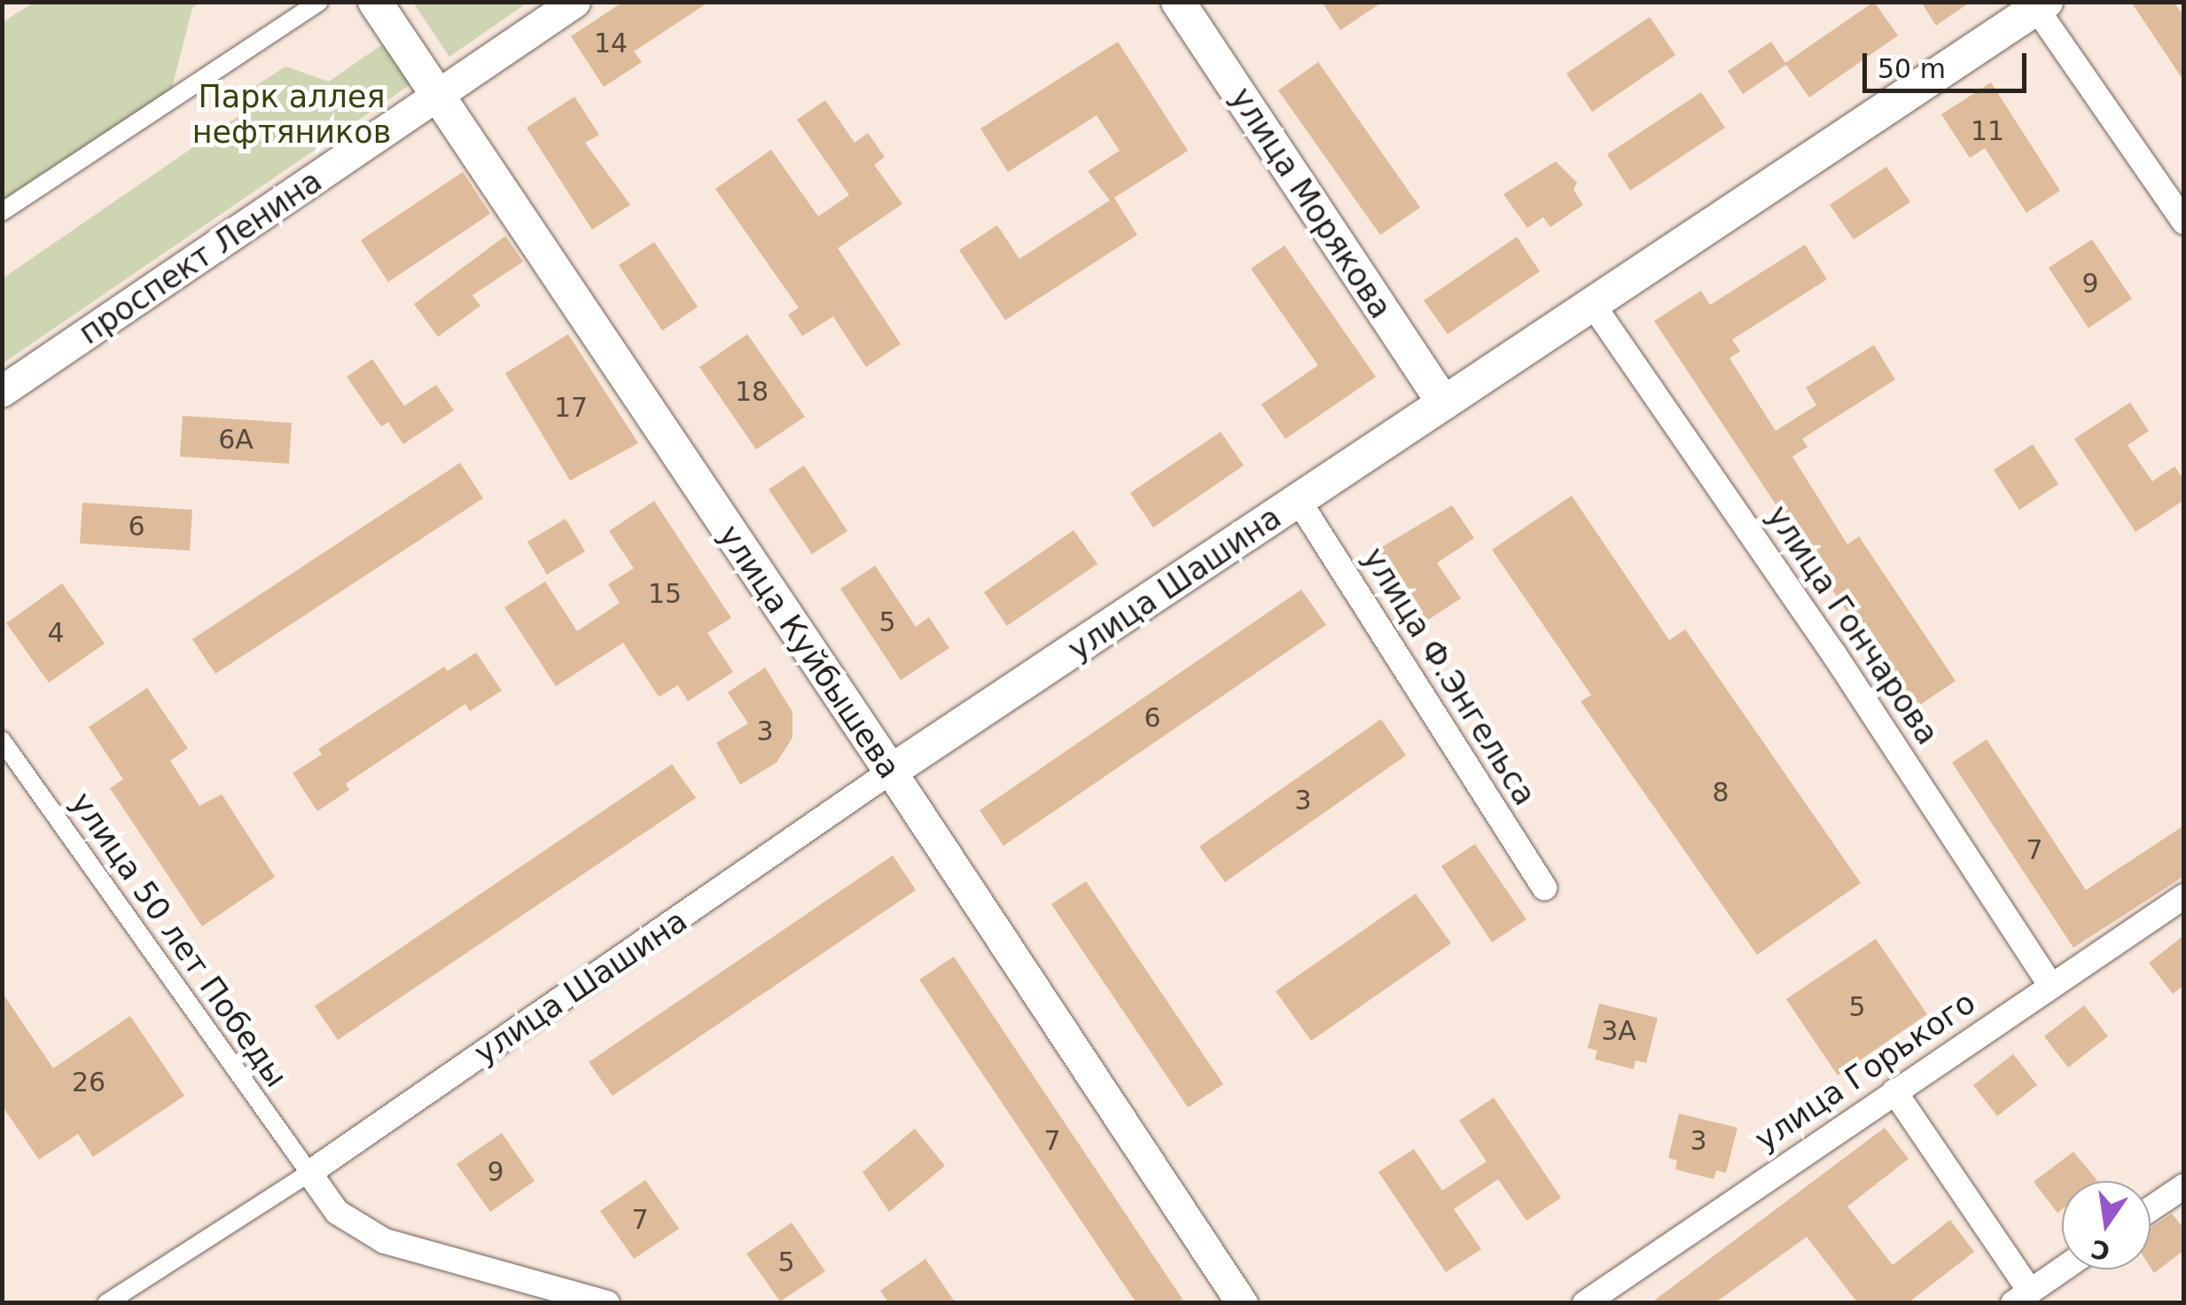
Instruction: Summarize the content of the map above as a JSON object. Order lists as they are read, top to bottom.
{
  "streets": {
    "main road": ["улица Морякова", "улица Шашина", "улица Куйбышева"],
    "street": [
      "проспект Ленина",
      "улица Гончарова",
      "улица Ф.Энгельса",
      "улица 50 лет Победы",
      "улица Горького"
    ]
  },
  "crossings": [
    ["улица Морякова", "улица Шашина"],
    ["проспект Ленина", "улица Куйбышева"],
    ["улица Шашина", "улица Гончарова"],
    ["улица Шашина", "улица Куйбышева"],
    ["улица Шашина", "улица Ф.Энгельса"],
    ["улица Шашина", "улица 50 лет Победы"],
    ["улица Гончарова", "улица Горького"]
  ],
  "parks": ["Парк аллея нефтяников"],
  "house_numbers": [
    "14",
    "11",
    "9",
    "18",
    "17",
    "6А",
    "6",
    "15",
    "5",
    "4",
    "6",
    "3",
    "8",
    "3",
    "7",
    "5",
    "3А",
    "26",
    "7",
    "3",
    "9",
    "7",
    "5"
  ],
  "scale_bar": "50 m",
  "north": "bottom"
}
